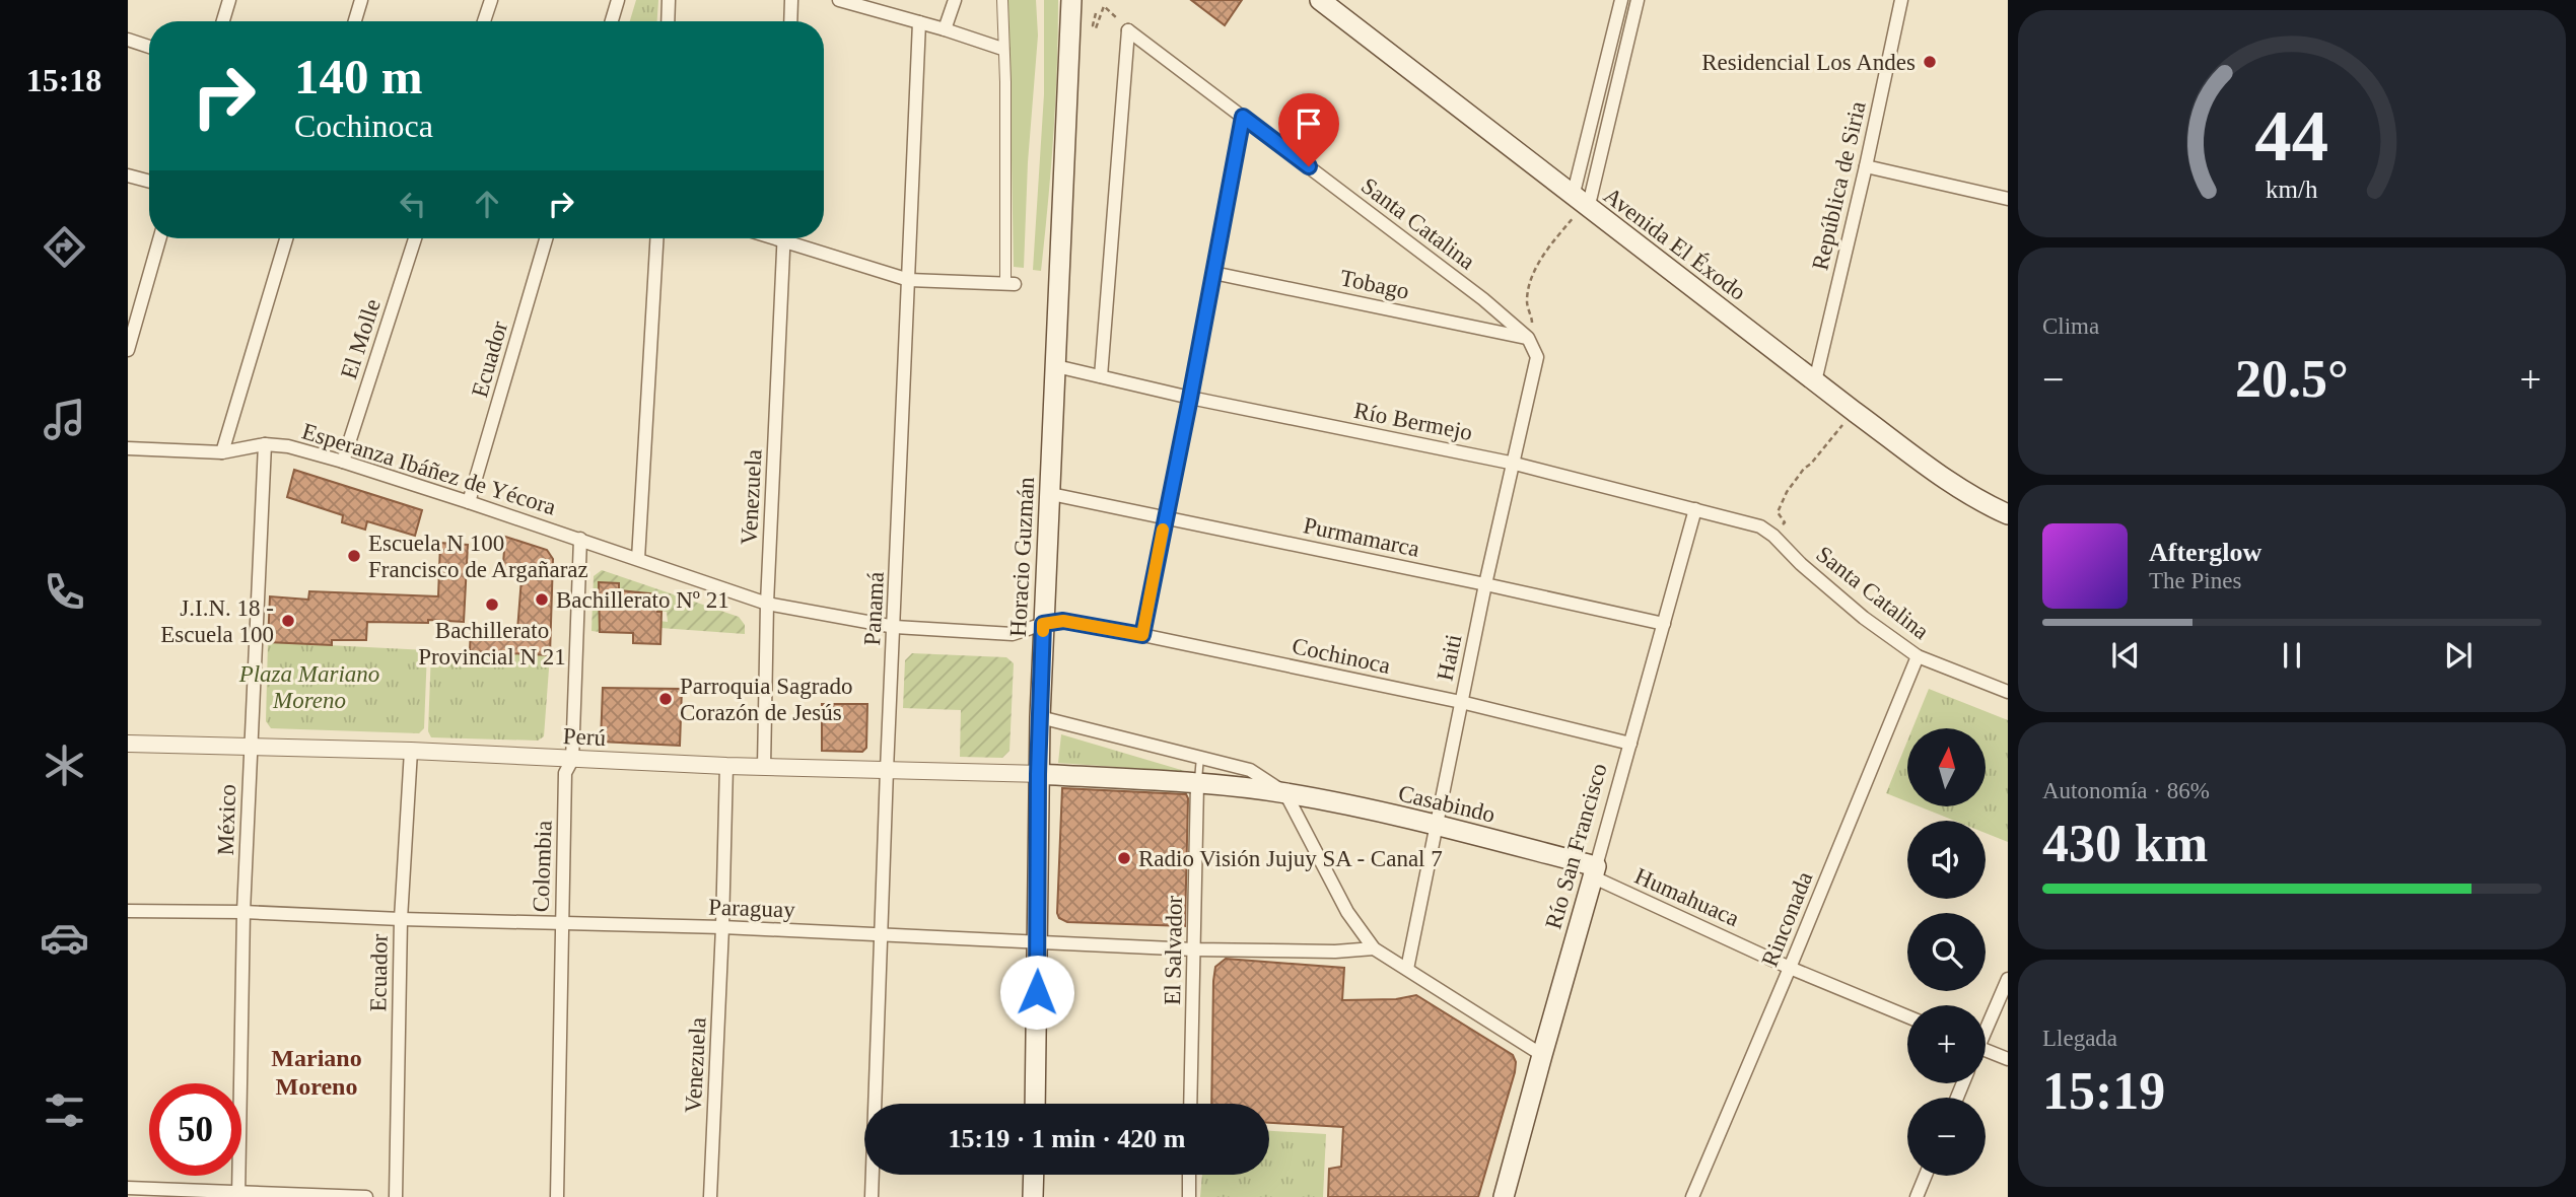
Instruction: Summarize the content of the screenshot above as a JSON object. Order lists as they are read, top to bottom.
{
  "streets": {
    "main road": [
      "Avenida El Éxodo",
      "Horacio Guzmán",
      "Casabindo",
      "Río San Francisco"
    ],
    "street": [
      "República de Siria",
      "Santa Catalina",
      "Tobago",
      "El Molle",
      "Ecuador",
      "Río Bermejo",
      "Esperanza Ibáñez de Yécora",
      "Venezuela",
      "Purmamarca",
      "Panamá",
      "Cochinoca",
      "Haiti",
      "Perú",
      "México",
      "Colombia",
      "Humahuaca",
      "Paraguay",
      "Rinconada",
      "El Salvador"
    ]
  },
  "crossings": [
    ["República de Siria", "Avenida El Éxodo"],
    ["Santa Catalina", "Tobago"],
    ["Santa Catalina", "Río Bermejo"],
    ["Santa Catalina", "Haiti"],
    ["Santa Catalina", "Rinconada"],
    ["El Molle", "Esperanza Ibáñez de Yécora"],
    ["Ecuador", "Esperanza Ibáñez de Yécora"],
    ["Ecuador", "Perú"],
    ["Ecuador", "Paraguay"],
    ["Río Bermejo", "Horacio Guzmán"],
    ["Río Bermejo", "Haiti"],
    ["Río Bermejo", "Río San Francisco"],
    ["Esperanza Ibáñez de Yécora", "Venezuela"],
    ["Esperanza Ibáñez de Yécora", "Horacio Guzmán"],
    ["Esperanza Ibáñez de Yécora", "Panamá"],
    ["Esperanza Ibáñez de Yécora", "Cochinoca"],
    ["Esperanza Ibáñez de Yécora", "México"],
    ["Esperanza Ibáñez de Yécora", "Colombia"],
    ["Venezuela", "Perú"],
    ["Venezuela", "Paraguay"],
    ["Purmamarca", "Horacio Guzmán"],
    ["Purmamarca", "Haiti"],
    ["Purmamarca", "Río San Francisco"],
    ["Horacio Guzmán", "Cochinoca"],
    ["Horacio Guzmán", "Perú"],
    ["Horacio Guzmán", "Casabindo"],
    ["Horacio Guzmán", "Paraguay"],
    ["Panamá", "Perú"],
    ["Panamá", "Paraguay"],
    ["Cochinoca", "Haiti"],
    ["Cochinoca", "Río San Francisco"],
    ["Haiti", "Casabindo"],
    ["Perú", "Casabindo"],
    ["Perú", "México"],
    ["Perú", "Colombia"],
    ["Casabindo", "Río San Francisco"],
    ["Casabindo", "Humahuaca"],
    ["Casabindo", "El Salvador"],
    ["México", "Paraguay"],
    ["Río San Francisco", "Humahuaca"],
    ["Colombia", "Paraguay"],
    ["Humahuaca", "Rinconada"],
    ["Paraguay", "El Salvador"]
  ],
  "districts": ["Mariano Moreno"],
  "parks": ["Plaza Mariano Moreno"],
  "places": [
    "Residencial Los Andes",
    "Escuela N 100 Francisco de Argañaraz",
    "Bachillerato Nº 21",
    "Bachillerato Provincial N 21",
    "J.I.N. 18 - Escuela 100",
    "Parroquia Sagrado Corazón de Jesús",
    "Radio Visión Jujuy SA - Canal 7"
  ],
  "north": "top",
  "page": {
    "tabs": "15:18",
    "turn": ["140 m", "Cochinoca"],
    "tile": [
      "Clima",
      ["Autonomía · 86%", "430 km"],
      ["Llegada", "15:19"]
    ],
    "heat": ["−", "20.5°", "+"],
    "song": ["Afterglow", "The Pines"],
    "map_buttons": ["+", "−"],
    "limit": "50",
    "trip": "15:19 · 1 min · 420 m",
    "gauge": ["44", "km/h"]
  }
}
